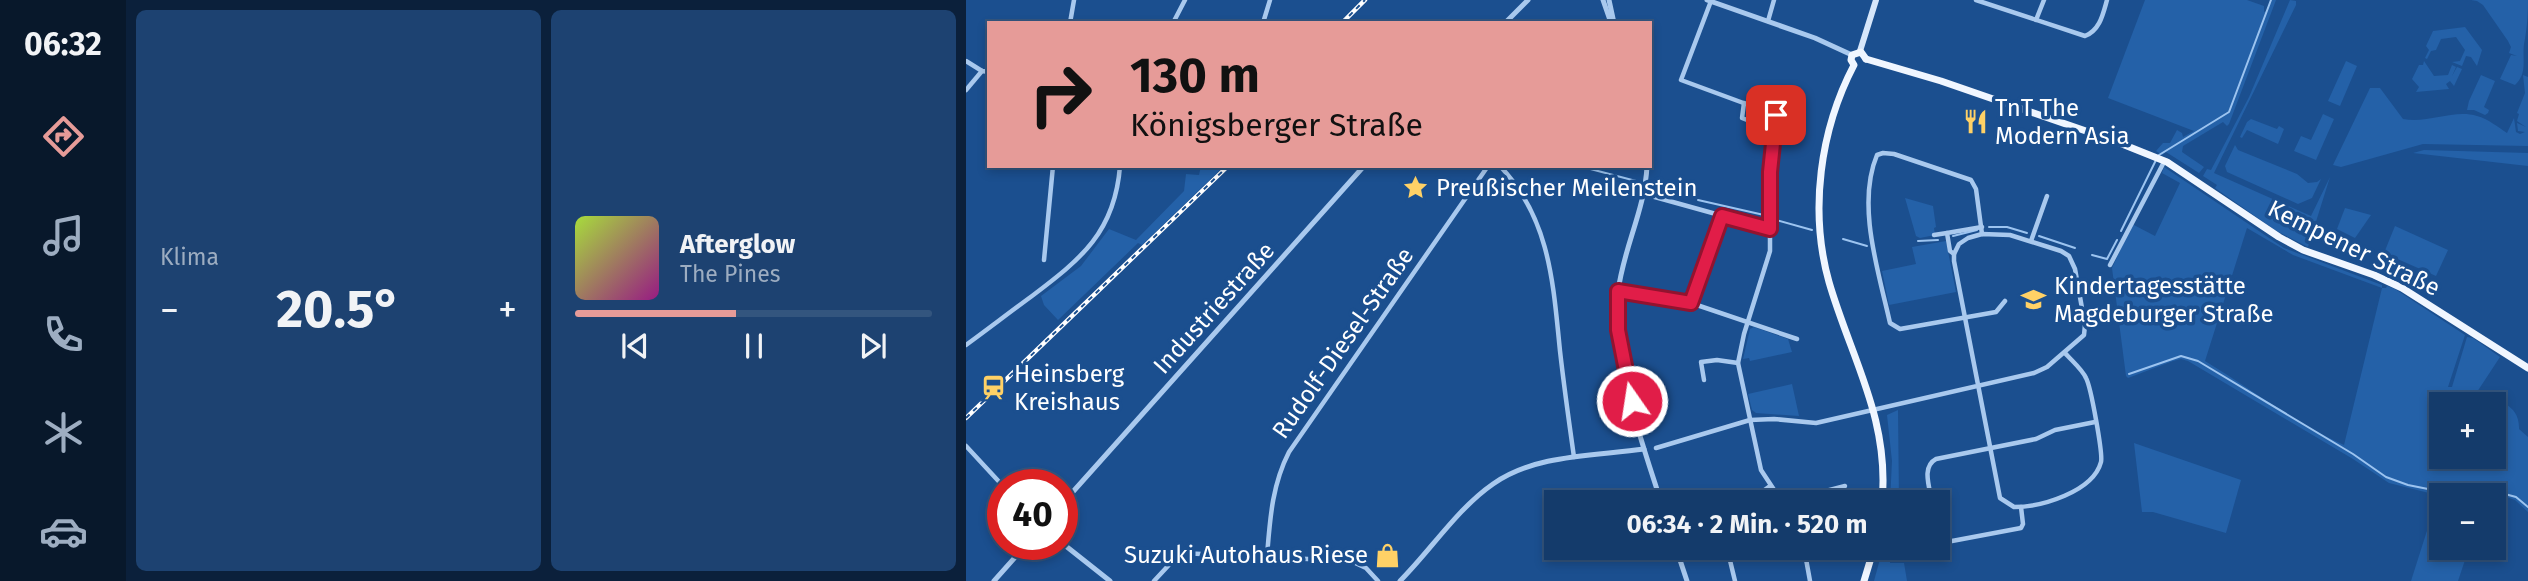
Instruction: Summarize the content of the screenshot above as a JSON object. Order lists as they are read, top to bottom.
{
  "streets": {
    "main road": ["Kempener Straße"],
    "street": ["Industriestraße", "Rudolf-Diesel-Straße"]
  },
  "places": {
    "restaurant": ["TnT The Modern Asia"],
    "place": ["Preußischer Meilenstein"],
    "school or university": ["Kindertagesstätte Magdeburger Straße"],
    "station": ["Heinsberg Kreishaus"],
    "shop": ["Suzuki Autohaus Riese"]
  },
  "page": {
    "tabs": "06:32",
    "tile": "Klima",
    "turn": ["130 m", "Königsberger Straße"],
    "song": ["Afterglow", "The Pines"],
    "heat": ["−", "20.5°", "+"],
    "map_buttons": ["+", "−"],
    "limit": "40",
    "trip": "06:34 · 2 Min. · 520 m"
  }
}
